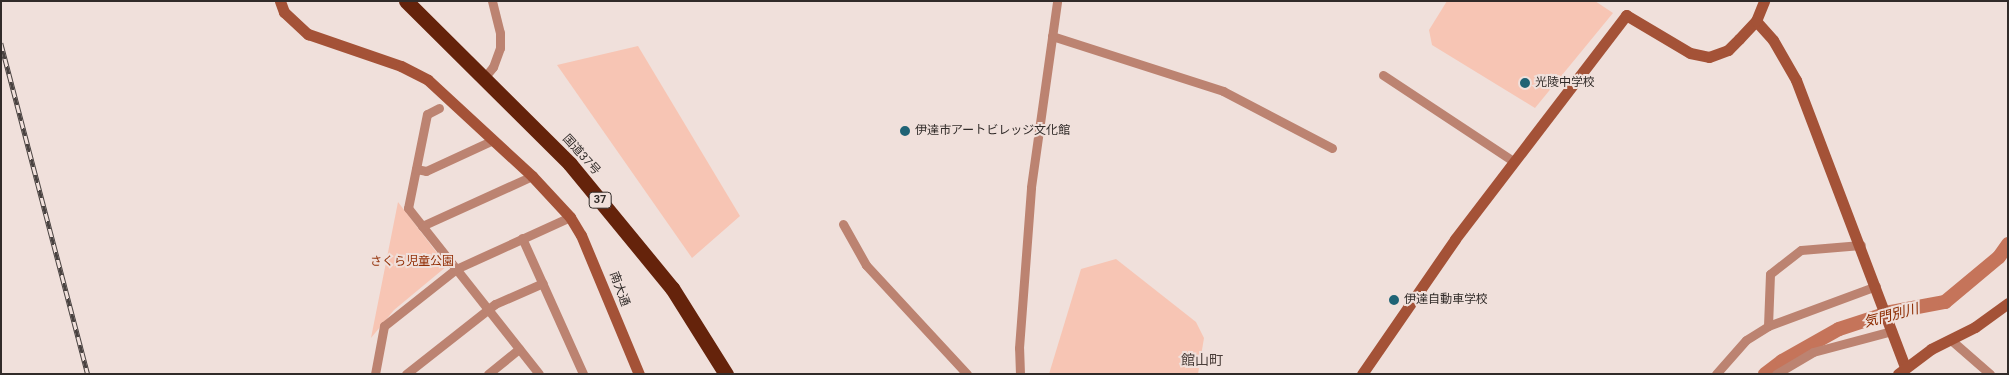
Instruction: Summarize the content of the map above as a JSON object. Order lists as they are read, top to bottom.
{
  "streets": {
    "highway": ["国道37号", "37"],
    "street": ["南大通"]
  },
  "districts": ["館山町"],
  "water": ["気門別川"],
  "parks": ["さくら児童公園"],
  "places": ["光陵中学校", "伊達市アートビレッジ文化館", "伊達自動車学校"]
}
